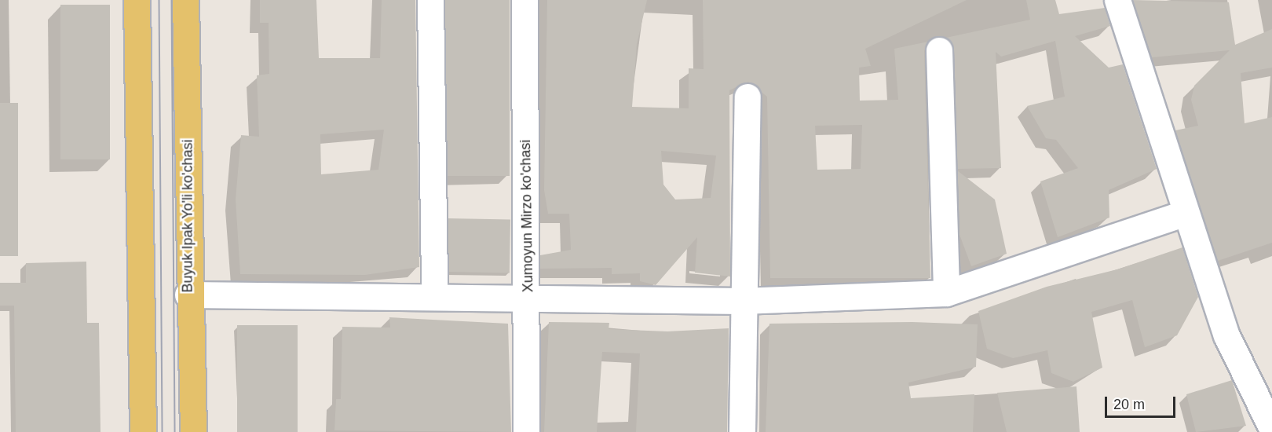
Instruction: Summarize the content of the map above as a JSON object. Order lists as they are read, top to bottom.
{
  "streets": {
    "main road": ["Buyuk Ipak Yo'li ko'chasi"],
    "street": ["Xumoyun Mirzo ko'chasi"]
  },
  "scale_bar": "20 m"
}
